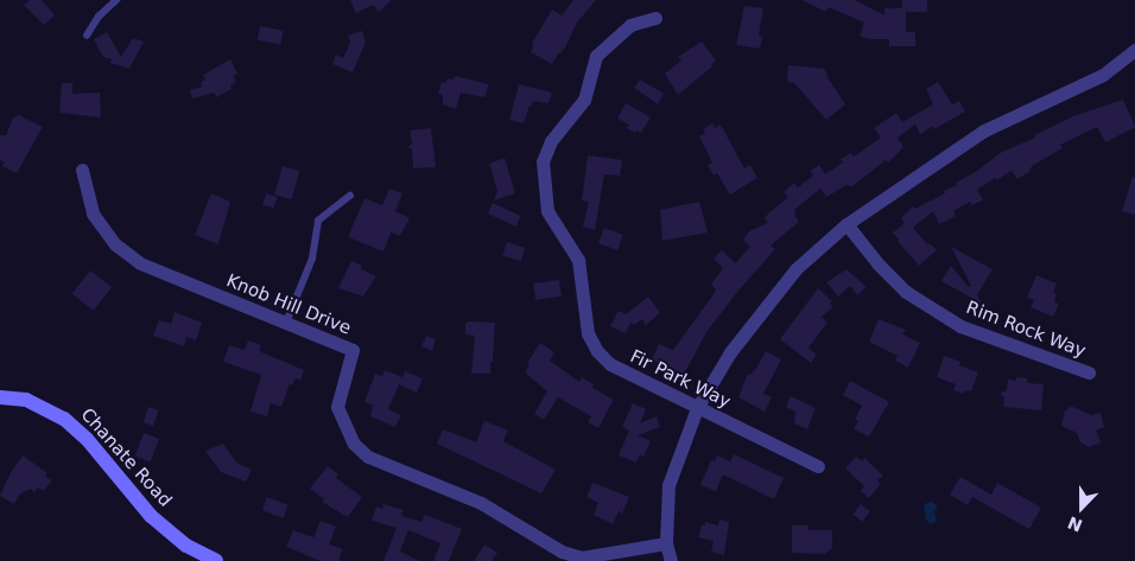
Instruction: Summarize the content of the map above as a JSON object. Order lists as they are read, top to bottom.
{
  "streets": {
    "street": [
      "Knob Hill Drive",
      "Rim Rock Way",
      "Fir Park Way",
      "Chanate Road"
    ]
  },
  "north": "bottom"
}
